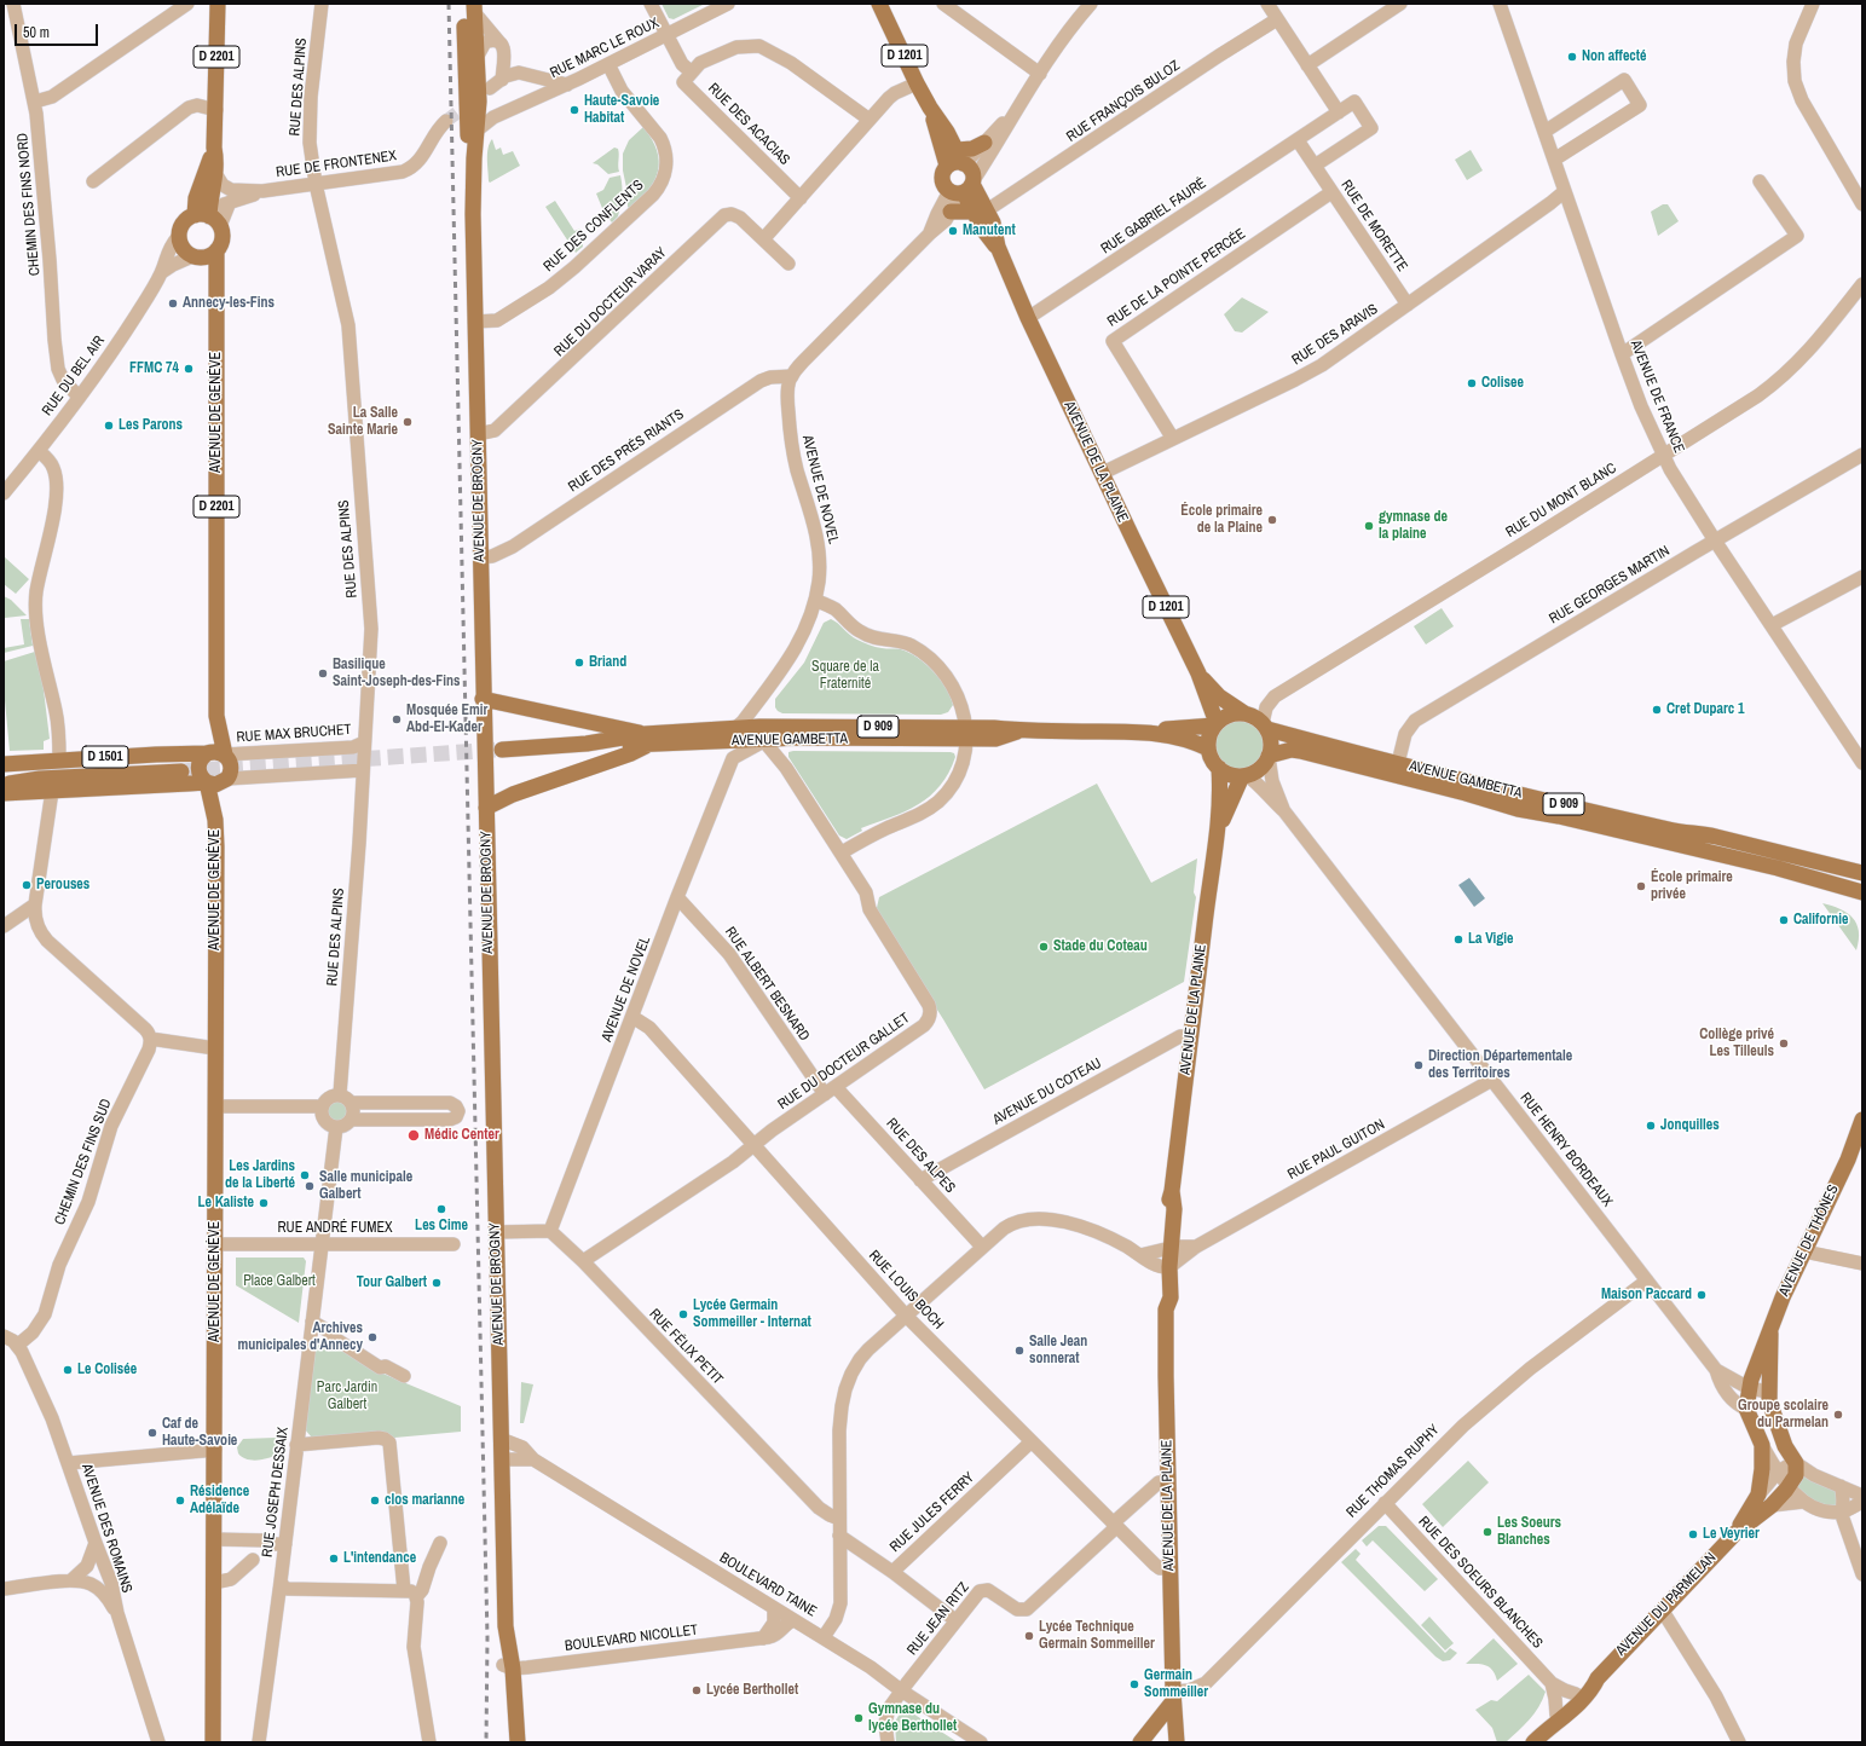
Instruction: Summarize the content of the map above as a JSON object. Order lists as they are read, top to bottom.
{
  "streets": {
    "main road": [
      "D 1201",
      "D 2201",
      "AVENUE DE GENÈVE",
      "AVENUE DE LA PLAINE",
      "AVENUE DE BROGNY",
      "D 909",
      "AVENUE GAMBETTA",
      "D 1501",
      "AVENUE DE THÔNES",
      "AVENUE DU PARMELAN"
    ],
    "street": [
      "RUE MARC LE ROUX",
      "RUE DES ALPINS",
      "RUE FRANÇOIS BULOZ",
      "RUE DES ACACIAS",
      "RUE DE FRONTENEX",
      "CHEMIN DES FINS NORD",
      "RUE GABRIEL FAURÉ",
      "RUE DES CONFLENTS",
      "RUE DE MORETTE",
      "RUE DE LA POINTE PERCÉE",
      "RUE DU DOCTEUR VARAY",
      "RUE DES ARAVIS",
      "RUE DU BEL AIR",
      "AVENUE DE FRANCE",
      "RUE DES PRÉS RIANTS",
      "AVENUE DE NOVEL",
      "RUE DU MONT BLANC",
      "RUE GEORGES MARTIN",
      "RUE MAX BRUCHET",
      "RUE ALBERT BESNARD",
      "RUE DU DOCTEUR GALLET",
      "AVENUE DU COTEAU",
      "RUE PAUL GUITON",
      "RUE HENRY BORDEAUX",
      "RUE DES ALPES",
      "CHEMIN DES FINS SUD",
      "RUE ANDRÉ FUMEX",
      "RUE LOUIS BOCH",
      "RUE FÉLIX PETIT",
      "RUE THOMAS RUPHY",
      "RUE JOSEPH DESSAIX",
      "RUE JULES FERRY",
      "AVENUE DES ROMAINS",
      "RUE DES SOEURS BLANCHES",
      "BOULEVARD TAINE",
      "RUE JEAN RITZ",
      "BOULEVARD NICOLLET"
    ]
  },
  "crossings": [
    ["RUE MARC LE ROUX", "RUE DES CONFLENTS"],
    ["RUE MARC LE ROUX", "AVENUE DE BROGNY"],
    ["D 1201", "AVENUE DE LA PLAINE"],
    ["D 1201", "AVENUE DE NOVEL"],
    ["D 2201", "RUE DE FRONTENEX"],
    ["D 2201", "RUE DU BEL AIR"],
    ["D 2201", "AVENUE DE GENÈVE"],
    ["RUE DES ALPINS", "RUE DE FRONTENEX"],
    ["RUE DES ALPINS", "RUE MAX BRUCHET"],
    ["RUE DES ALPINS", "RUE JOSEPH DESSAIX"],
    ["RUE FRANÇOIS BULOZ", "AVENUE DE LA PLAINE"],
    ["RUE DE FRONTENEX", "RUE DU BEL AIR"],
    ["RUE DE FRONTENEX", "AVENUE DE GENÈVE"],
    ["CHEMIN DES FINS NORD", "RUE DU BEL AIR"],
    ["RUE GABRIEL FAURÉ", "RUE DE MORETTE"],
    ["RUE GABRIEL FAURÉ", "AVENUE DE LA PLAINE"],
    ["RUE DES CONFLENTS", "AVENUE DE BROGNY"],
    ["RUE DE MORETTE", "RUE DE LA POINTE PERCÉE"],
    ["RUE DE MORETTE", "RUE DES ARAVIS"],
    ["RUE DE LA POINTE PERCÉE", "RUE DES ARAVIS"],
    ["RUE DU DOCTEUR VARAY", "AVENUE DE BROGNY"],
    ["RUE DES ARAVIS", "AVENUE DE FRANCE"],
    ["RUE DES ARAVIS", "AVENUE DE LA PLAINE"],
    ["RUE DU BEL AIR", "AVENUE DE GENÈVE"],
    ["AVENUE DE FRANCE", "RUE DU MONT BLANC"],
    ["AVENUE DE FRANCE", "RUE GEORGES MARTIN"],
    ["AVENUE DE GENÈVE", "RUE MAX BRUCHET"],
    ["AVENUE DE GENÈVE", "D 1501"],
    ["AVENUE DE GENÈVE", "RUE ANDRÉ FUMEX"],
    ["RUE DES PRÉS RIANTS", "AVENUE DE NOVEL"],
    ["RUE DES PRÉS RIANTS", "AVENUE DE BROGNY"],
    ["AVENUE DE LA PLAINE", "AVENUE DE NOVEL"],
    ["AVENUE DE LA PLAINE", "RUE DU MONT BLANC"],
    ["AVENUE DE LA PLAINE", "AVENUE GAMBETTA"],
    ["AVENUE DE LA PLAINE", "AVENUE DU COTEAU"],
    ["AVENUE DE LA PLAINE", "RUE PAUL GUITON"],
    ["AVENUE DE LA PLAINE", "RUE HENRY BORDEAUX"],
    ["AVENUE DE LA PLAINE", "RUE LOUIS BOCH"],
    ["AVENUE DE LA PLAINE", "RUE THOMAS RUPHY"],
    ["AVENUE DE LA PLAINE", "RUE JEAN RITZ"],
    ["AVENUE DE NOVEL", "AVENUE GAMBETTA"],
    ["AVENUE DE NOVEL", "RUE ALBERT BESNARD"],
    ["AVENUE DE NOVEL", "RUE LOUIS BOCH"],
    ["AVENUE DE NOVEL", "RUE FÉLIX PETIT"],
    ["AVENUE DE BROGNY", "BOULEVARD TAINE"],
    ["AVENUE DE BROGNY", "BOULEVARD NICOLLET"],
    ["RUE DU MONT BLANC", "AVENUE GAMBETTA"],
    ["RUE DU MONT BLANC", "RUE HENRY BORDEAUX"],
    ["RUE GEORGES MARTIN", "AVENUE GAMBETTA"],
    ["RUE MAX BRUCHET", "D 1501"],
    ["AVENUE GAMBETTA", "RUE DU DOCTEUR GALLET"],
    ["AVENUE GAMBETTA", "RUE HENRY BORDEAUX"],
    ["RUE ALBERT BESNARD", "RUE DU DOCTEUR GALLET"],
    ["RUE ALBERT BESNARD", "RUE DES ALPES"],
    ["RUE DU DOCTEUR GALLET", "RUE DES ALPES"],
    ["RUE DU DOCTEUR GALLET", "RUE LOUIS BOCH"],
    ["RUE DU DOCTEUR GALLET", "RUE FÉLIX PETIT"],
    ["AVENUE DU COTEAU", "RUE DES ALPES"],
    ["RUE PAUL GUITON", "RUE HENRY BORDEAUX"],
    ["RUE HENRY BORDEAUX", "RUE THOMAS RUPHY"],
    ["CHEMIN DES FINS SUD", "AVENUE DES ROMAINS"],
    ["RUE ANDRÉ FUMEX", "RUE JOSEPH DESSAIX"],
    ["RUE LOUIS BOCH", "RUE JULES FERRY"],
    ["RUE LOUIS BOCH", "RUE JEAN RITZ"],
    ["RUE THOMAS RUPHY", "RUE DES SOEURS BLANCHES"],
    ["RUE JULES FERRY", "RUE JEAN RITZ"],
    ["RUE DES SOEURS BLANCHES", "AVENUE DU PARMELAN"],
    ["BOULEVARD TAINE", "RUE JEAN RITZ"],
    ["BOULEVARD TAINE", "BOULEVARD NICOLLET"]
  ],
  "parks": ["Square de la Fraternité", "Place Galbert", "Parc Jardin Galbert"],
  "places": [
    "Non affecté",
    "Haute-Savoie Habitat",
    "Manutent",
    "Annecy-les-Fins",
    "FFMC 74",
    "Colisee",
    "La Salle Sainte Marie",
    "Les Parons",
    "École primaire de la Plaine",
    "gymnase de la plaine",
    "Briand",
    "Basilique Saint-Joseph-des-Fins",
    "Cret Duparc 1",
    "Mosquée Emir Abd-El-Kader",
    "Perouses",
    "École primaire privée",
    "Californie",
    "La Vigie",
    "Stade du Coteau",
    "Collège privé Les Tilleuls",
    "Direction Départementale des Territoires",
    "Jonquilles",
    "Médic Center",
    "Les Jardins de la Liberté",
    "Salle municipale Galbert",
    "Le Kaliste",
    "Les Cime",
    "Tour Galbert",
    "Maison Paccard",
    "Lycée Germain Sommeiller - Internat",
    "Archives municipales d'Annecy",
    "Salle Jean sonnerat",
    "Le Colisée",
    "Groupe scolaire du Parmelan",
    "Caf de Haute-Savoie",
    "Résidence Adélaïde",
    "clos marianne",
    "Les Soeurs Blanches",
    "Le Veyrier",
    "L'intendance",
    "Lycée Technique Germain Sommeiller",
    "Germain Sommeiller",
    "Lycée Berthollet",
    "Gymnase du lycée Berthollet"
  ],
  "scale_bar": "50 m"
}
